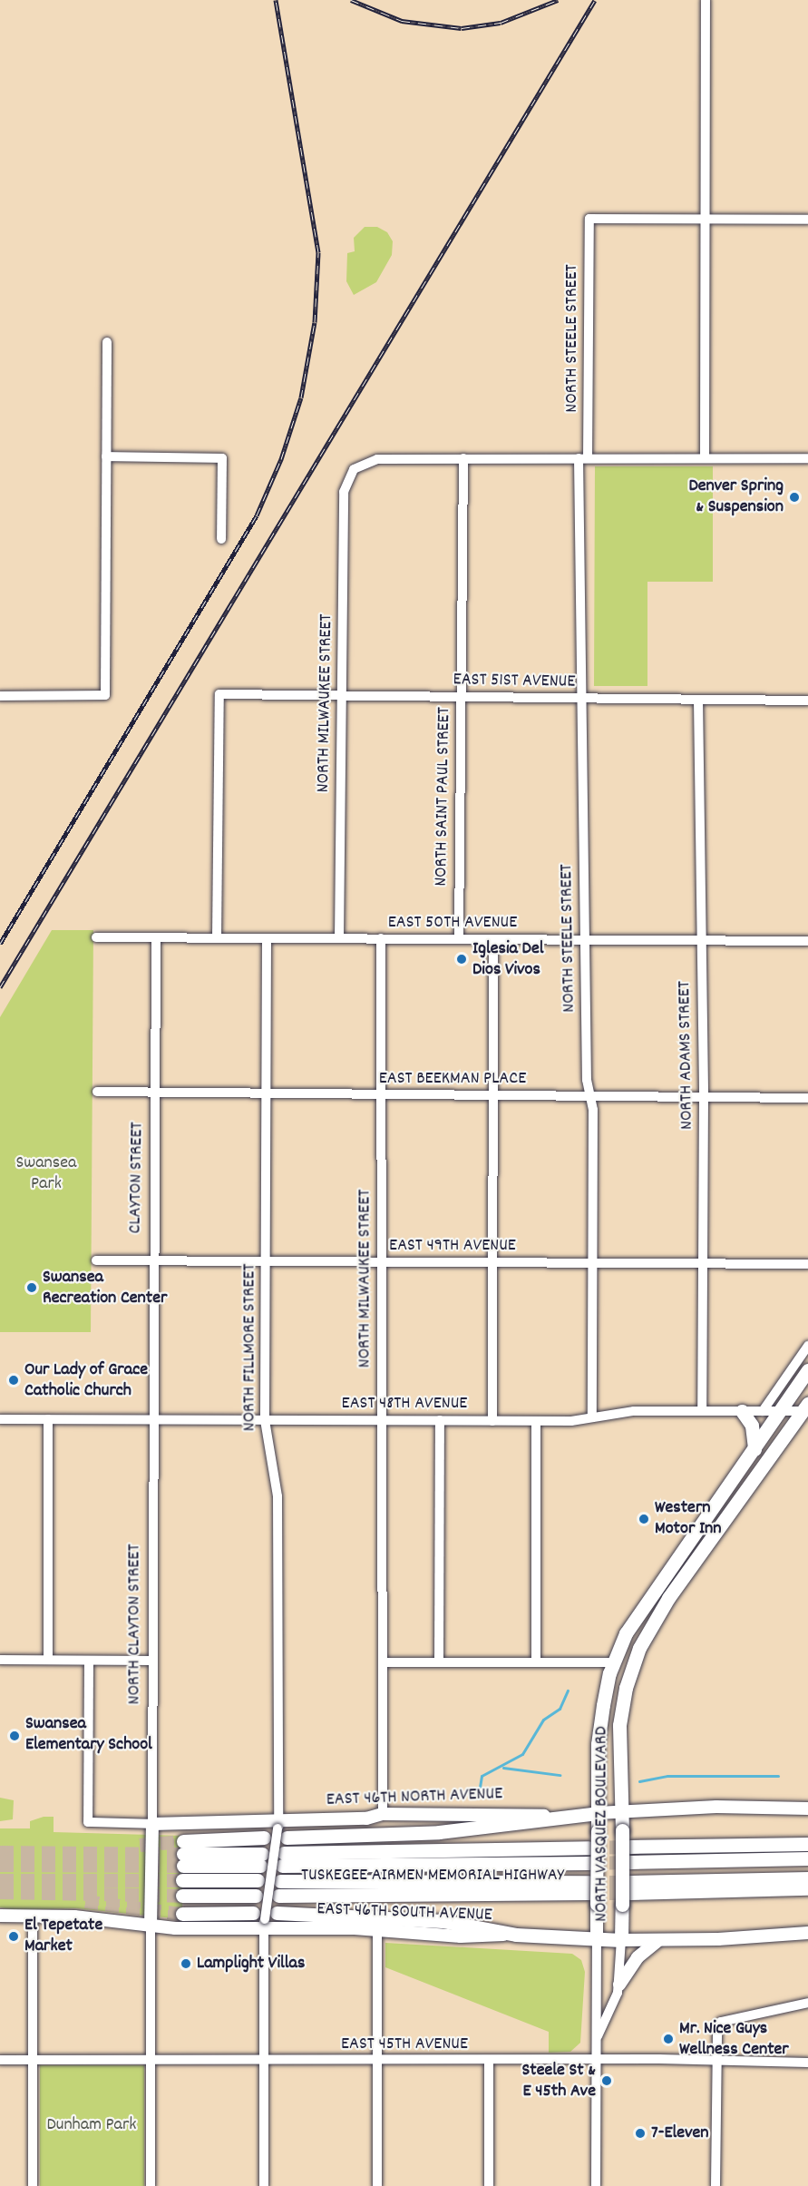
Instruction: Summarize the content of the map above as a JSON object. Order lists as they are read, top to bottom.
{
  "streets": {
    "highway": [
      "EAST 46TH NORTH AVENUE",
      "NORTH VASQUEZ BOULEVARD",
      "TUSKEGEE AIRMEN MEMORIAL HIGHWAY",
      "EAST 46TH SOUTH AVENUE"
    ],
    "main road": ["NORTH CLAYTON STREET"],
    "street": [
      "NORTH STEELE STREET",
      "EAST 51ST AVENUE",
      "NORTH MILWAUKEE STREET",
      "NORTH SAINT PAUL STREET",
      "EAST 50TH AVENUE",
      "NORTH ADAMS STREET",
      "EAST BEEKMAN PLACE",
      "CLAYTON STREET",
      "EAST 49TH AVENUE",
      "NORTH FILLMORE STREET",
      "EAST 48TH AVENUE",
      "EAST 45TH AVENUE"
    ]
  },
  "crossings": [
    ["NORTH STEELE STREET", "EAST 51ST AVENUE"],
    ["NORTH STEELE STREET", "EAST 50TH AVENUE"],
    ["NORTH STEELE STREET", "EAST BEEKMAN PLACE"],
    ["NORTH STEELE STREET", "EAST 49TH AVENUE"],
    ["NORTH STEELE STREET", "EAST 48TH AVENUE"],
    ["EAST 51ST AVENUE", "NORTH MILWAUKEE STREET"],
    ["EAST 51ST AVENUE", "NORTH SAINT PAUL STREET"],
    ["EAST 51ST AVENUE", "EAST 50TH AVENUE"],
    ["EAST 51ST AVENUE", "NORTH ADAMS STREET"],
    ["NORTH MILWAUKEE STREET", "NORTH SAINT PAUL STREET"],
    ["NORTH MILWAUKEE STREET", "EAST 50TH AVENUE"],
    ["NORTH MILWAUKEE STREET", "EAST BEEKMAN PLACE"],
    ["NORTH MILWAUKEE STREET", "EAST 49TH AVENUE"],
    ["NORTH MILWAUKEE STREET", "EAST 48TH AVENUE"],
    ["NORTH MILWAUKEE STREET", "EAST 46TH NORTH AVENUE"],
    ["NORTH SAINT PAUL STREET", "EAST 50TH AVENUE"],
    ["EAST 50TH AVENUE", "NORTH ADAMS STREET"],
    ["EAST 50TH AVENUE", "CLAYTON STREET"],
    ["EAST 50TH AVENUE", "NORTH FILLMORE STREET"],
    ["NORTH ADAMS STREET", "EAST BEEKMAN PLACE"],
    ["NORTH ADAMS STREET", "EAST 49TH AVENUE"],
    ["NORTH ADAMS STREET", "EAST 48TH AVENUE"],
    ["EAST BEEKMAN PLACE", "CLAYTON STREET"],
    ["EAST BEEKMAN PLACE", "NORTH FILLMORE STREET"],
    ["CLAYTON STREET", "EAST 49TH AVENUE"],
    ["CLAYTON STREET", "EAST 48TH AVENUE"],
    ["CLAYTON STREET", "NORTH CLAYTON STREET"],
    ["EAST 49TH AVENUE", "NORTH FILLMORE STREET"],
    ["NORTH FILLMORE STREET", "EAST 48TH AVENUE"],
    ["NORTH FILLMORE STREET", "EAST 46TH NORTH AVENUE"],
    ["NORTH FILLMORE STREET", "EAST 46TH SOUTH AVENUE"],
    ["NORTH FILLMORE STREET", "EAST 45TH AVENUE"],
    ["EAST 48TH AVENUE", "NORTH CLAYTON STREET"],
    ["EAST 48TH AVENUE", "NORTH VASQUEZ BOULEVARD"],
    ["NORTH CLAYTON STREET", "EAST 46TH NORTH AVENUE"],
    ["NORTH CLAYTON STREET", "EAST 46TH SOUTH AVENUE"],
    ["EAST 46TH NORTH AVENUE", "NORTH VASQUEZ BOULEVARD"],
    ["NORTH VASQUEZ BOULEVARD", "EAST 46TH SOUTH AVENUE"]
  ],
  "parks": ["Swansea Park", "Dunham Park"],
  "places": [
    "Denver Spring & Suspension",
    "Iglesia Del Dios Vivos",
    "Swansea Recreation Center",
    "Our Lady of Grace Catholic Church",
    "Western Motor Inn",
    "Swansea Elementary School",
    "El Tepetate Market",
    "Lamplight Villas",
    "Mr. Nice Guys Wellness Center",
    "Steele St & E 45th Ave",
    "7-Eleven"
  ]
}
